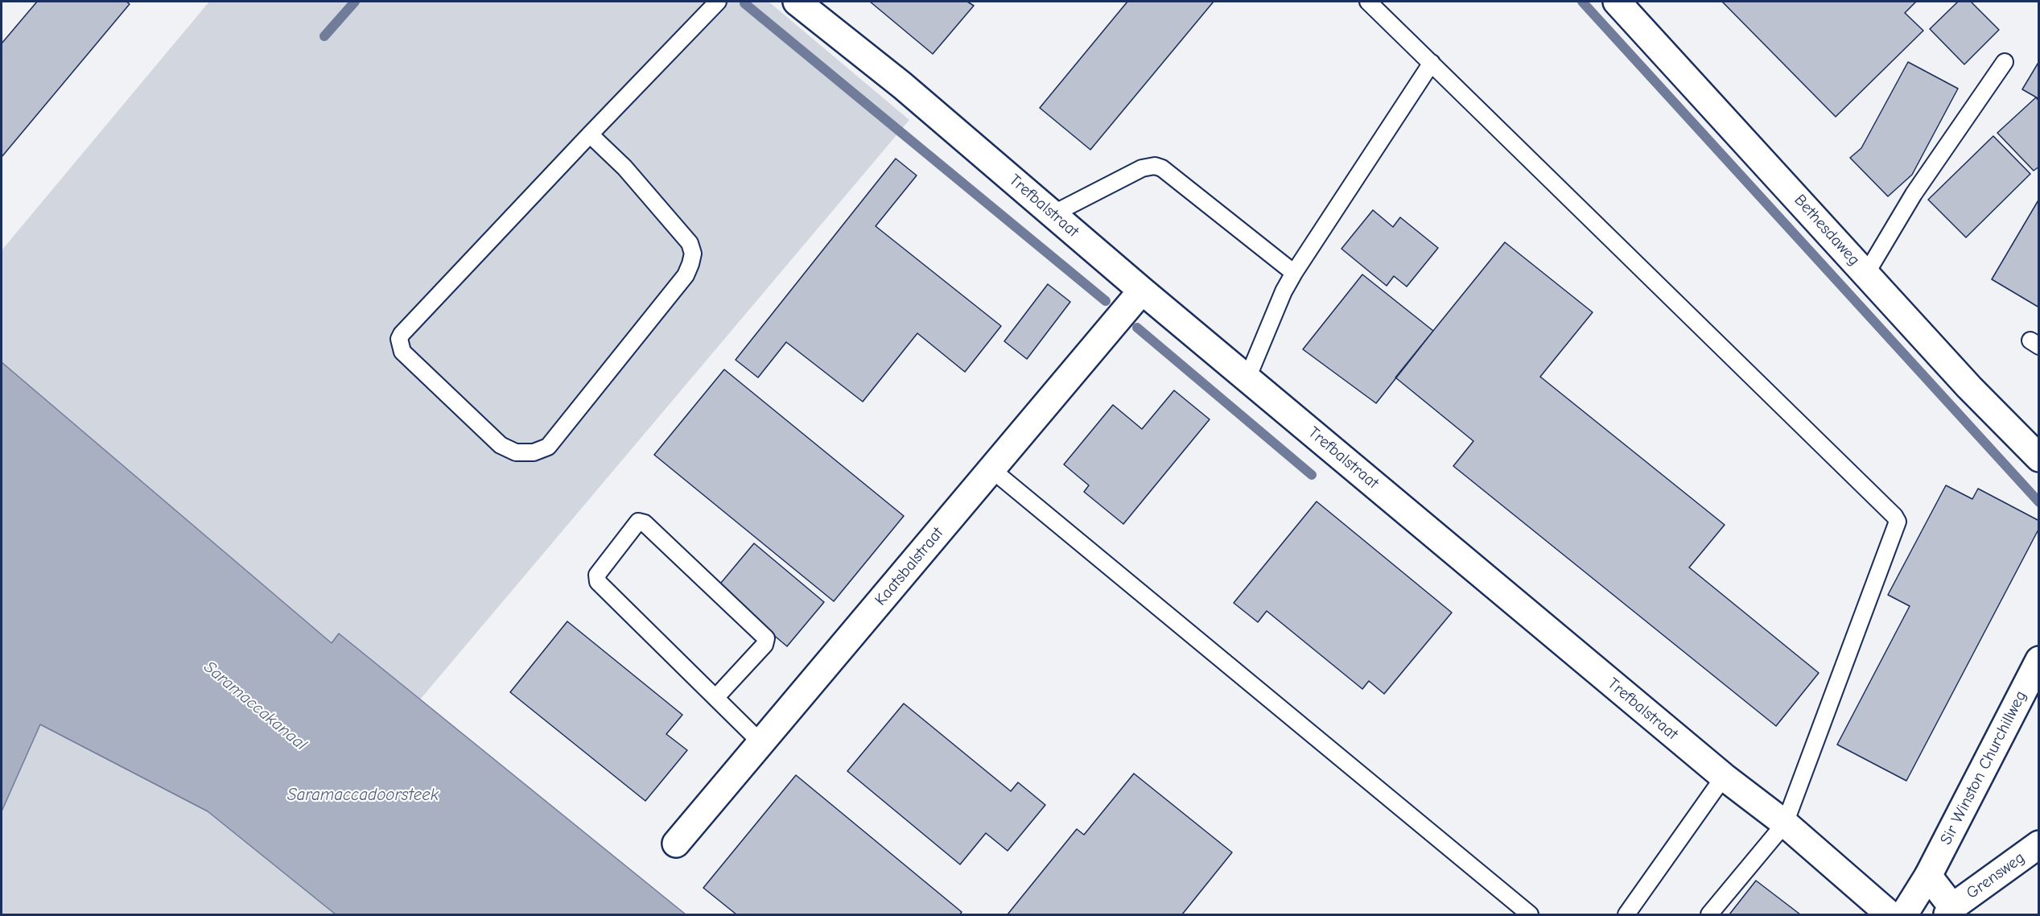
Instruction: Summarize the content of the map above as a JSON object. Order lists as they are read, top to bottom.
{
  "streets": {
    "street": [
      "Trefbalstraat",
      "Bethesdaweg",
      "Kaatsbalstraat",
      "Sir Winston Churchillweg",
      "Grensweg"
    ]
  },
  "crossings": [
    ["Trefbalstraat", "Kaatsbalstraat"],
    ["Sir Winston Churchillweg", "Grensweg"]
  ],
  "water": ["Saramaccakanaal", "Saramaccadoorsteek"]
}
